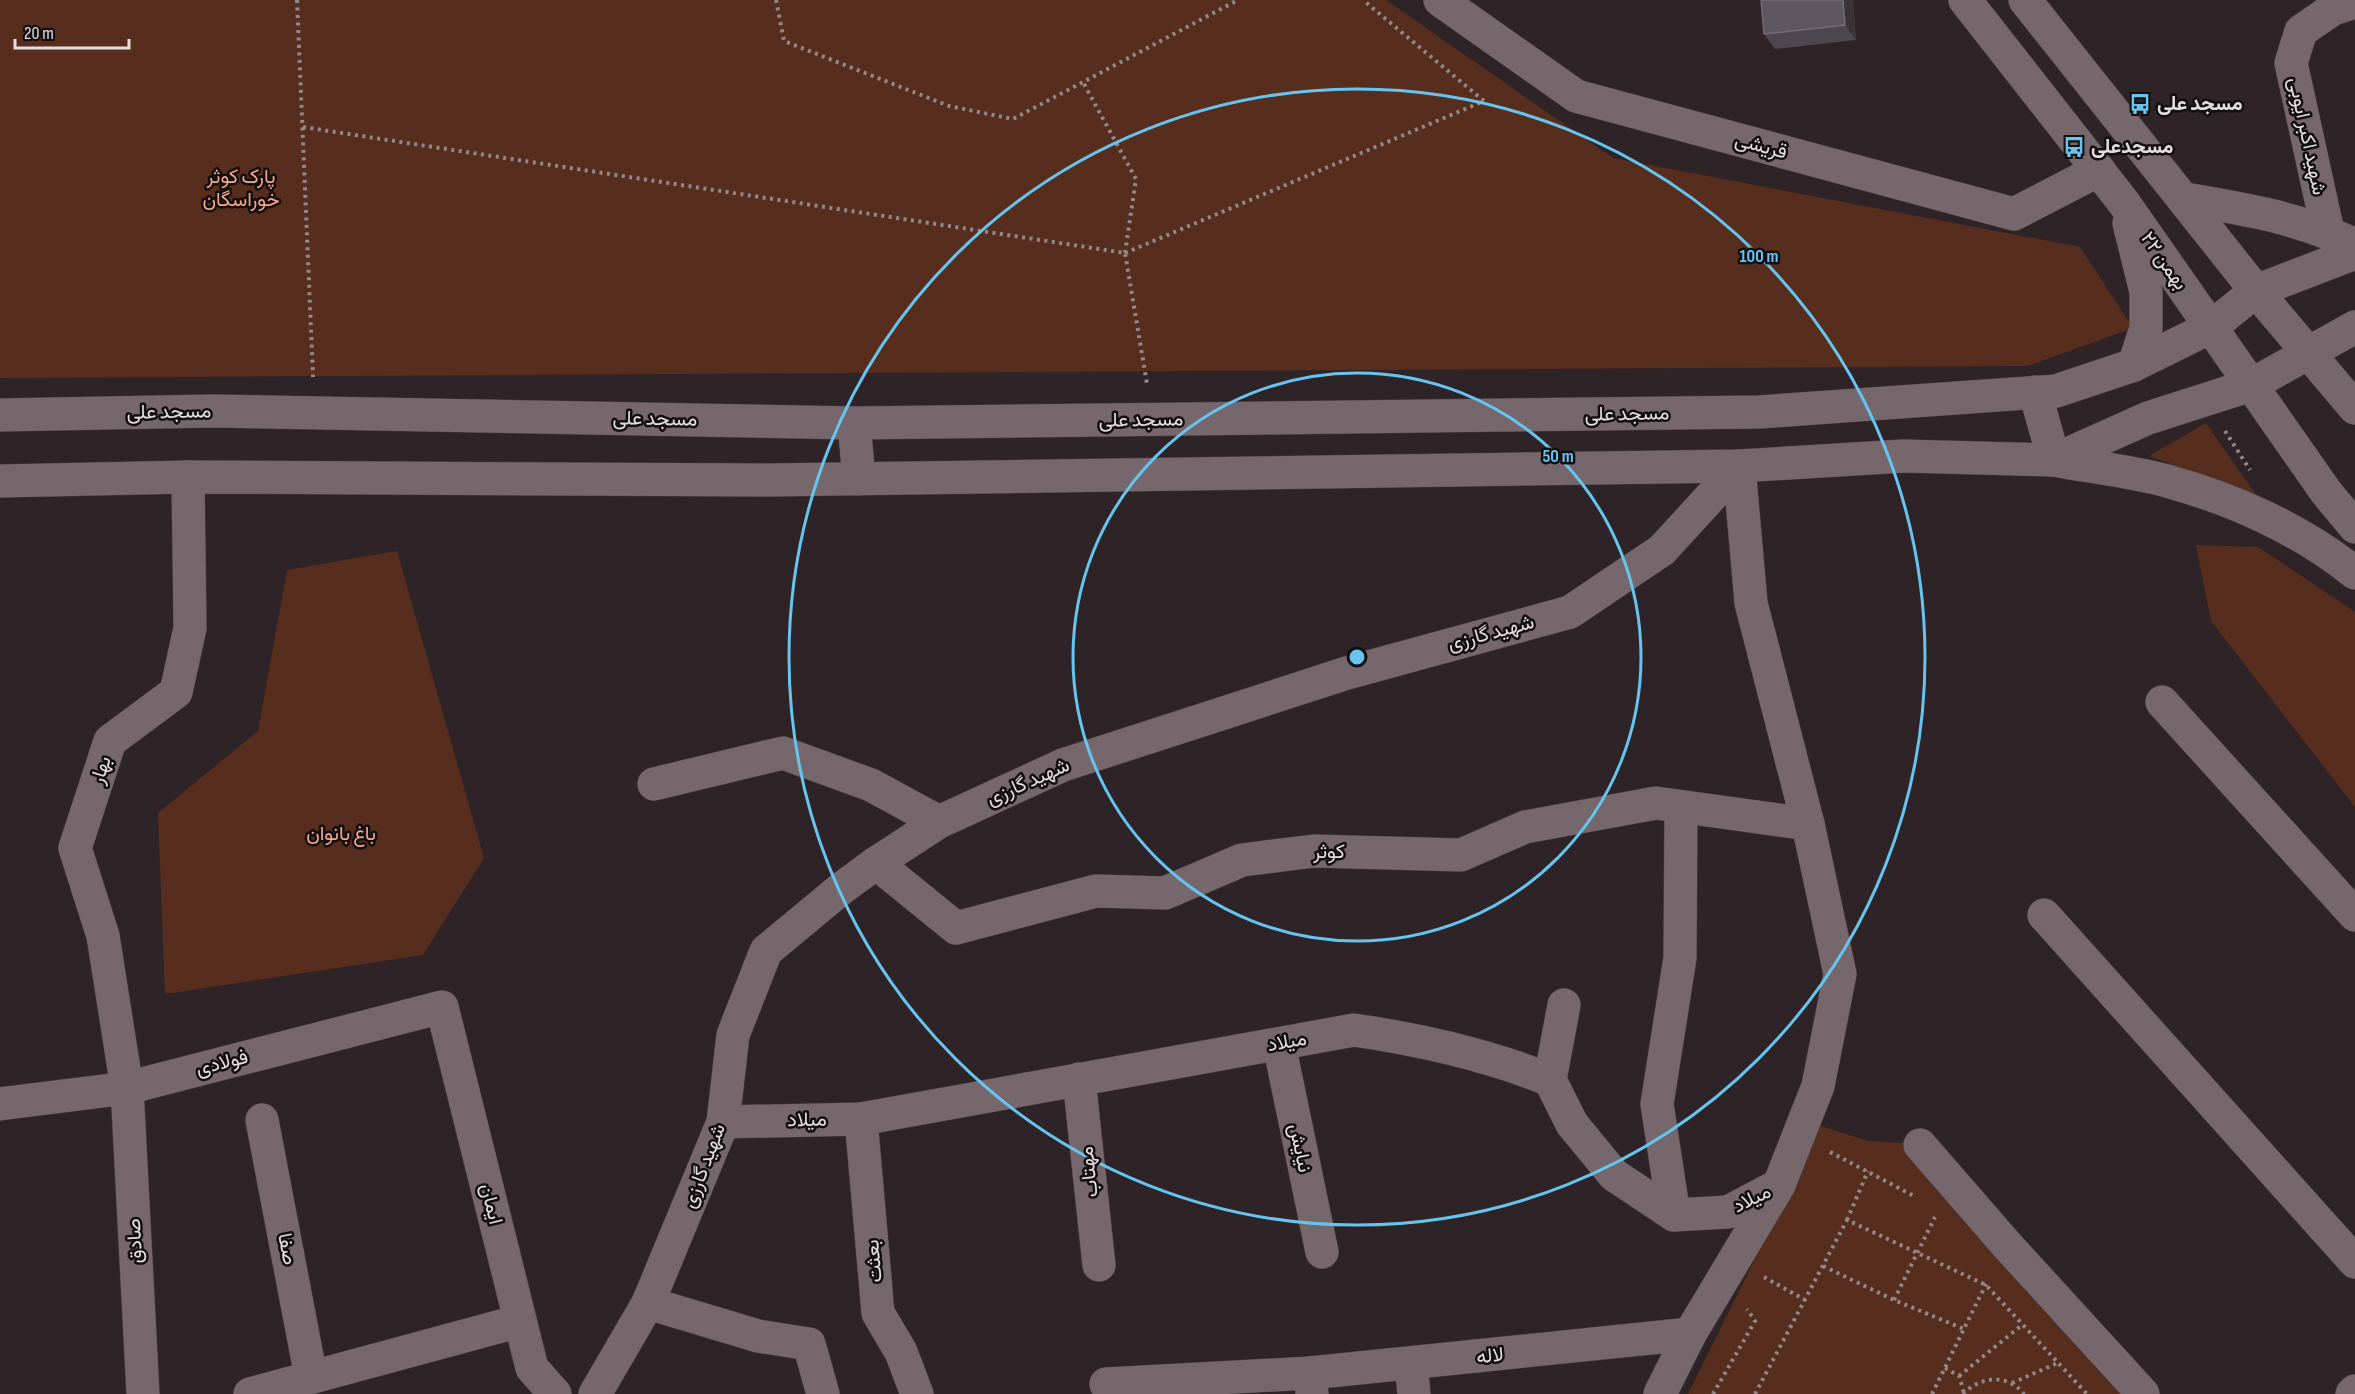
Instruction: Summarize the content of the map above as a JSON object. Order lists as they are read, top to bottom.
{
  "streets": {
    "street": [
      "شهید اکبر ایوبی",
      "قریشی",
      "۲۲ بهمن",
      "مسجد علی",
      "شهید گارزی",
      "بهار",
      "کوثر",
      "میلاد",
      "فولادی",
      "نیایش",
      "مهتاب",
      "ایمان",
      "صادق",
      "صفا",
      "بعثت",
      "لاله"
    ]
  },
  "crossings": [
    ["قریشی", "۲۲ بهمن"],
    ["۲۲ بهمن", "مسجد علی"],
    ["شهید گارزی", "کوثر"],
    ["شهید گارزی", "میلاد"],
    ["بهار", "فولادی"],
    ["بهار", "صادق"],
    ["میلاد", "نیایش"],
    ["میلاد", "مهتاب"],
    ["میلاد", "بعثت"],
    ["فولادی", "ایمان"],
    ["فولادی", "صادق"]
  ],
  "parks": ["پارک کوثر خوراسگان", "باغ بانوان"],
  "places": {
    "bus stop": ["مسجد علی", "مسجدعلی"]
  },
  "scale_bar": "20 m",
  "rings": ["100 m", "50 m"]
}
